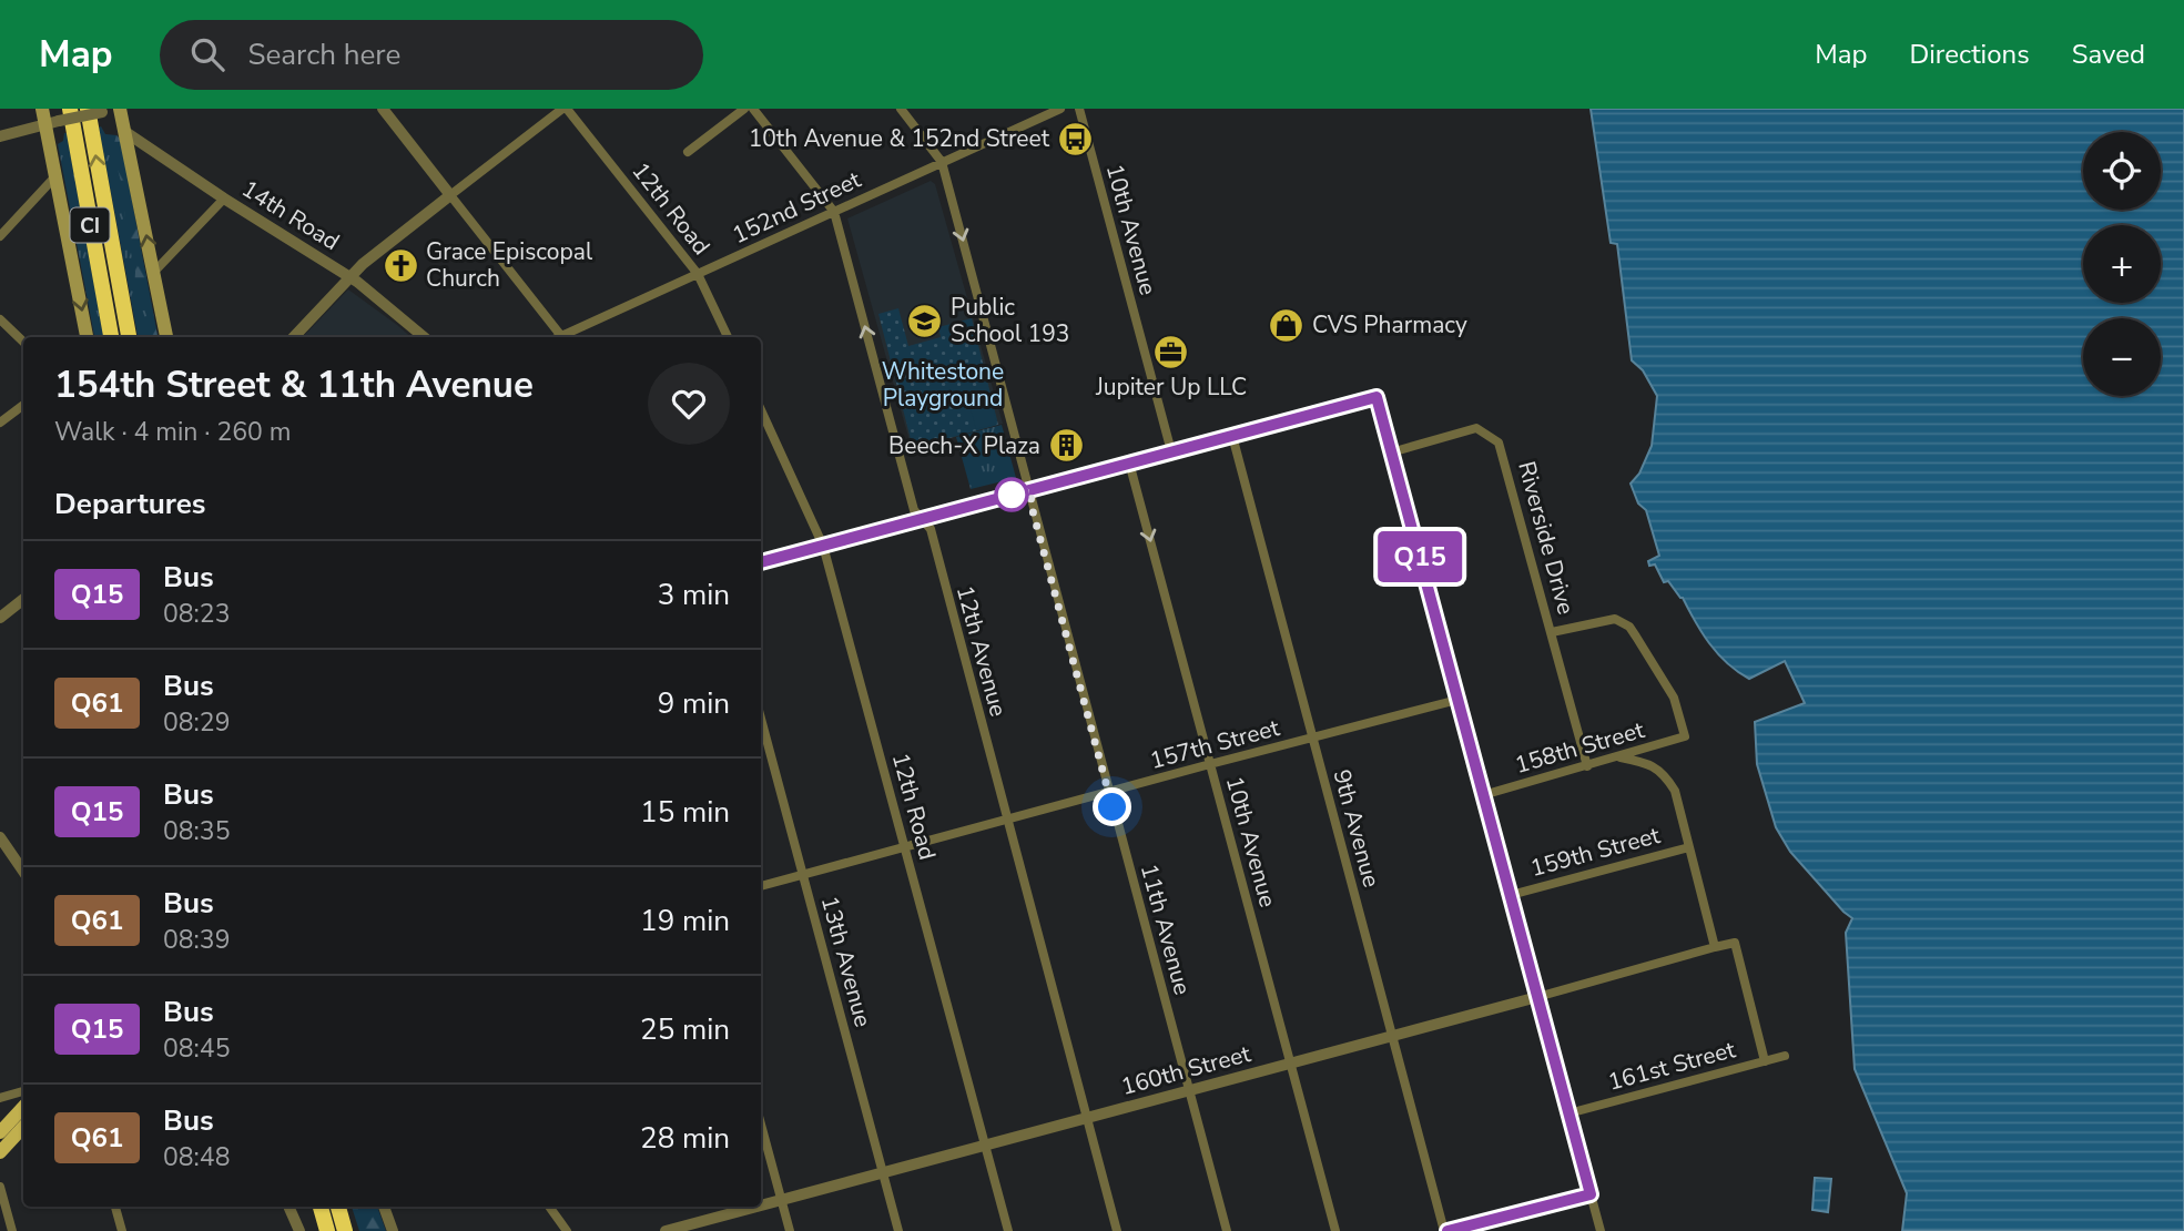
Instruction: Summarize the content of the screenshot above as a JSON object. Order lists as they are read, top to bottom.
{
  "streets": {
    "highway": ["CI"],
    "street": [
      "152nd Street",
      "12th Road",
      "14th Road",
      "10th Avenue",
      "Riverside Drive",
      "12th Avenue",
      "157th Street",
      "158th Street",
      "9th Avenue",
      "159th Street",
      "11th Avenue",
      "13th Avenue",
      "161st Street",
      "160th Street"
    ]
  },
  "crossings": [
    ["152nd Street", "12th Road"],
    ["152nd Street", "12th Avenue"],
    ["152nd Street", "11th Avenue"],
    ["12th Road", "157th Street"],
    ["12th Road", "160th Street"],
    ["10th Avenue", "157th Street"],
    ["10th Avenue", "160th Street"],
    ["Riverside Drive", "158th Street"],
    ["12th Avenue", "157th Street"],
    ["12th Avenue", "160th Street"],
    ["157th Street", "9th Avenue"],
    ["157th Street", "11th Avenue"],
    ["157th Street", "13th Avenue"],
    ["9th Avenue", "160th Street"],
    ["11th Avenue", "160th Street"],
    ["13th Avenue", "160th Street"]
  ],
  "parks": ["Whitestone Playground"],
  "places": {
    "bus stop": ["10th Avenue & 152nd Street"],
    "church": ["Grace Episcopal Church"],
    "school or university": ["Public School 193"],
    "shop": ["CVS Pharmacy"],
    "office": ["Jupiter Up LLC"],
    "building": ["Beech-X Plaza"]
  },
  "lines": ["bus line Q15"],
  "page": {
    "header": "Map",
    "search": "Search here",
    "nav": ["Map", "Directions", "Saved"],
    "on_map": "Q15",
    "map_buttons": ["+", "−"],
    "heading": [
      ["154th Street & 11th Avenue", "Walk · 4 min · 260 m"],
      "Departures"
    ],
    "list": [
      {
        "mark": "Q15",
        "name": "Bus",
        "note": "08:23",
        "value": "3 min"
      },
      {
        "mark": "Q61",
        "name": "Bus",
        "note": "08:29",
        "value": "9 min"
      },
      {
        "mark": "Q15",
        "name": "Bus",
        "note": "08:35",
        "value": "15 min"
      },
      {
        "mark": "Q61",
        "name": "Bus",
        "note": "08:39",
        "value": "19 min"
      },
      {
        "mark": "Q15",
        "name": "Bus",
        "note": "08:45",
        "value": "25 min"
      },
      {
        "mark": "Q61",
        "name": "Bus",
        "note": "08:48",
        "value": "28 min"
      }
    ]
  }
}
